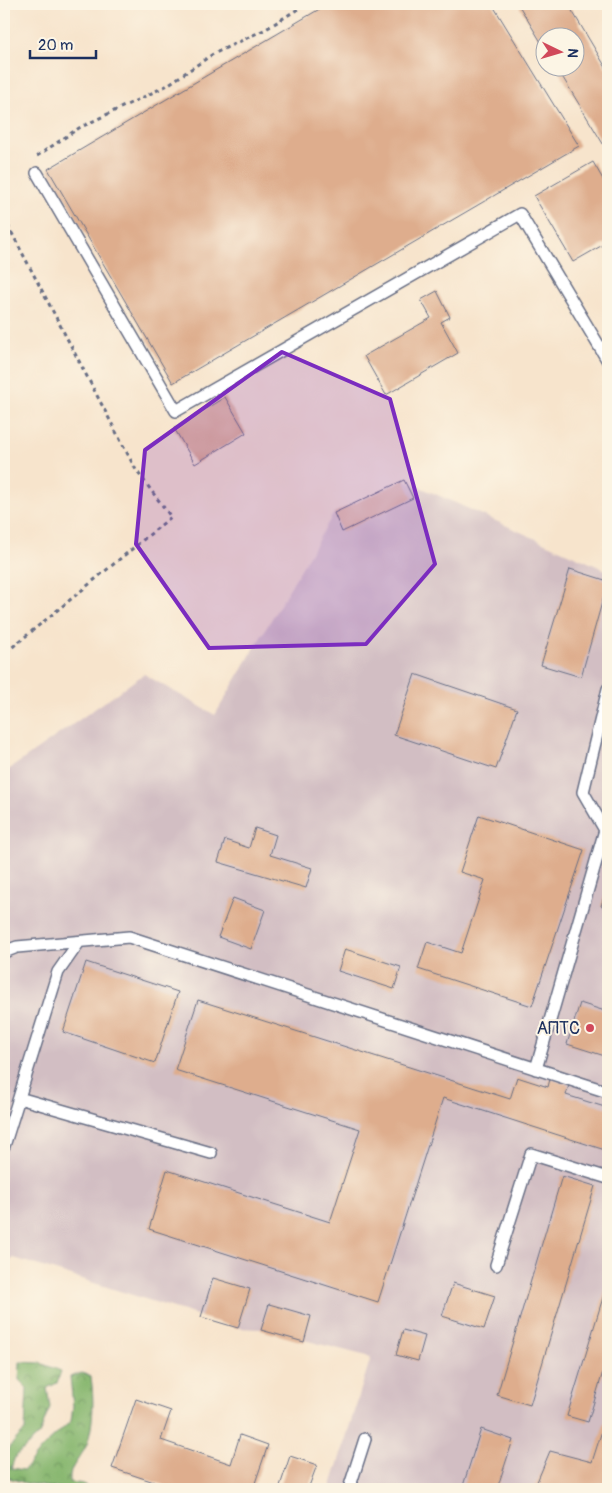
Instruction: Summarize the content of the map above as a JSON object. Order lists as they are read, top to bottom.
{
  "places": ["АПТС"],
  "scale_bar": "20 m",
  "north": "right"
}
